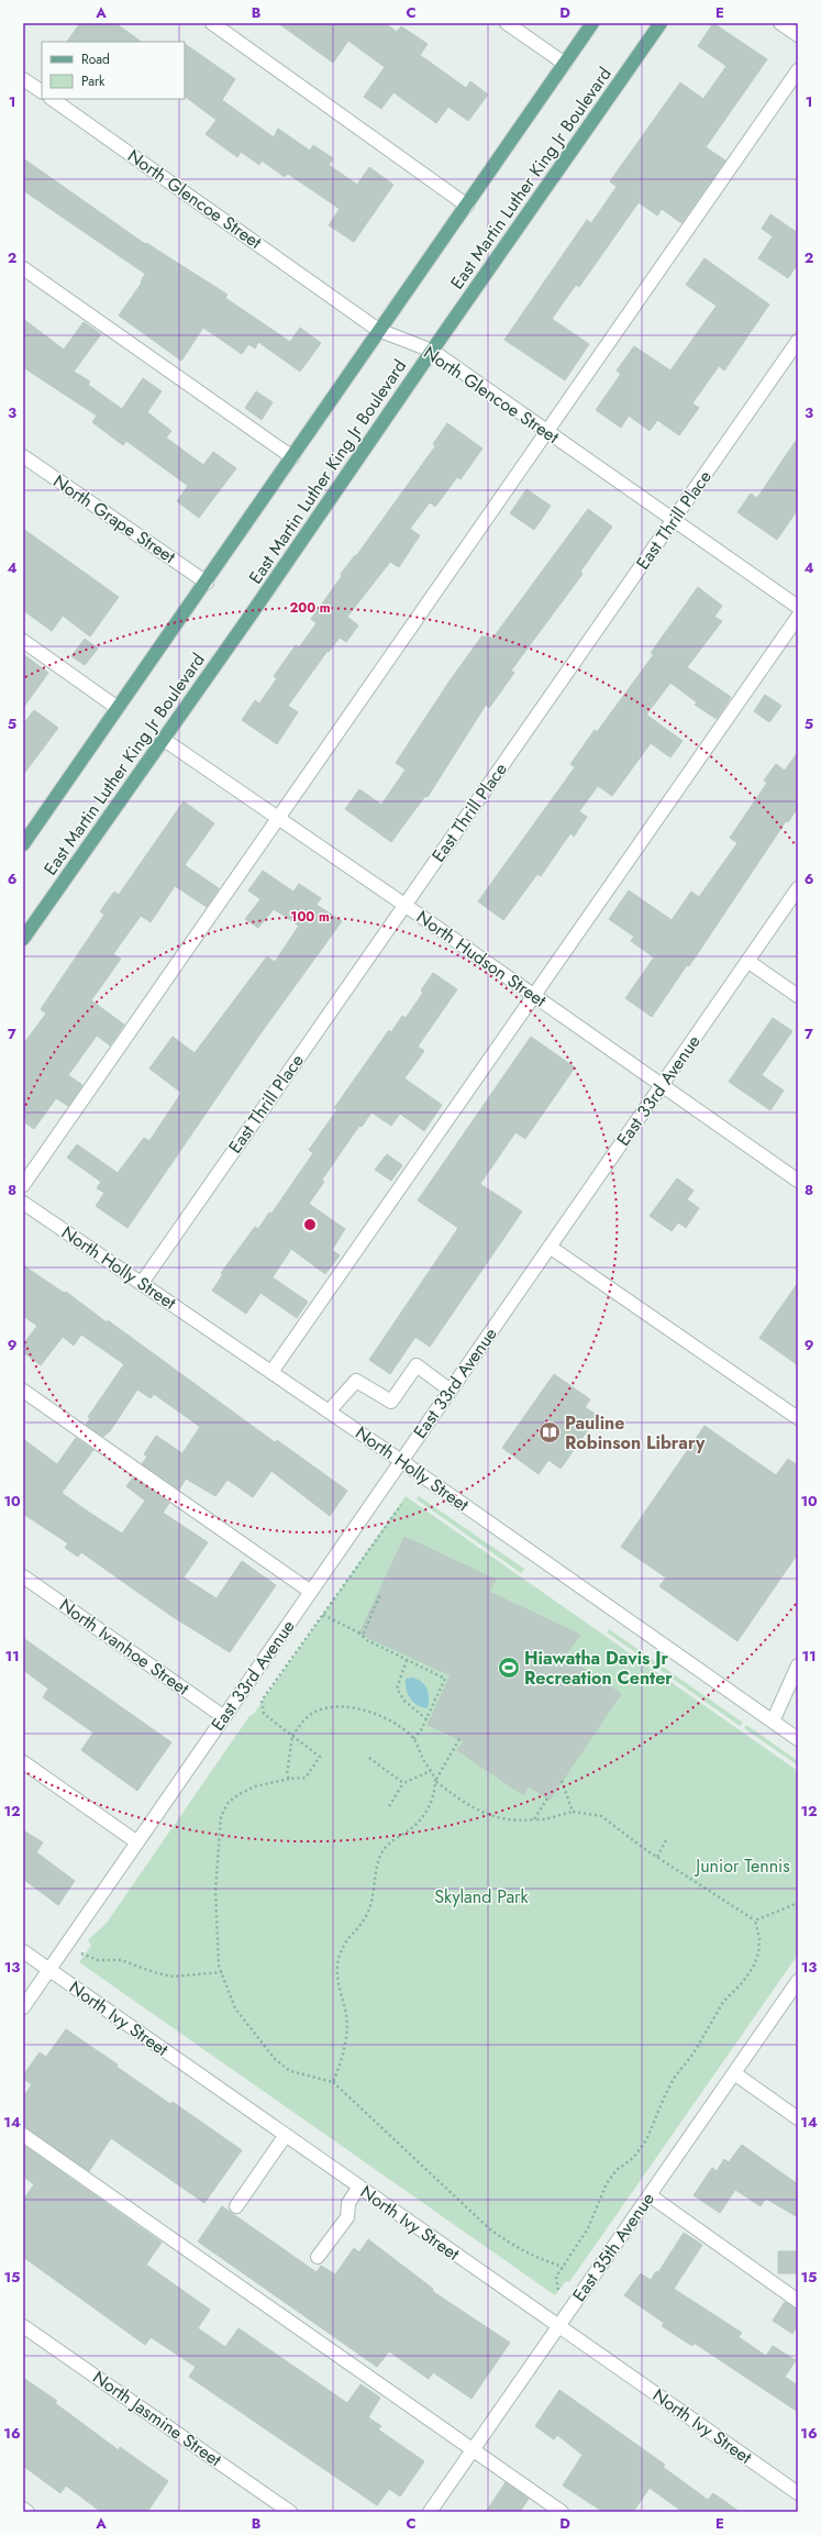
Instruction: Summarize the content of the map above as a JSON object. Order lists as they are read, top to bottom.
{
  "streets": {
    "main road": ["East Martin Luther King Jr Boulevard"],
    "street": [
      "North Glencoe Street",
      "North Grape Street",
      "East Thrill Place",
      "North Hudson Street",
      "East 33rd Avenue",
      "North Holly Street",
      "North Ivanhoe Street",
      "North Ivy Street",
      "East 35th Avenue",
      "North Jasmine Street"
    ]
  },
  "crossings": [
    ["East Martin Luther King Jr Boulevard", "North Glencoe Street"],
    ["East Martin Luther King Jr Boulevard", "North Grape Street"],
    ["East Martin Luther King Jr Boulevard", "North Hudson Street"],
    ["North Glencoe Street", "East Thrill Place"],
    ["East Thrill Place", "North Hudson Street"],
    ["East Thrill Place", "North Holly Street"],
    ["North Hudson Street", "East 33rd Avenue"],
    ["East 33rd Avenue", "North Holly Street"],
    ["East 33rd Avenue", "North Ivanhoe Street"],
    ["East 33rd Avenue", "North Ivy Street"],
    ["North Ivy Street", "East 35th Avenue"]
  ],
  "parks": ["Junior Tennis", "Skyland Park"],
  "places": {
    "library": ["Pauline Robinson Library"],
    "sports": ["Hiawatha Davis Jr Recreation Center"]
  },
  "legend": ["Road", "Park"],
  "grid": {
    "columns": [
      "A",
      "B",
      "C",
      "D",
      "E"
    ],
    "rows": [
      "1",
      "2",
      "3",
      "4",
      "5",
      "6",
      "7",
      "8",
      "9",
      "10",
      "11",
      "12",
      "13",
      "14",
      "15",
      "16"
    ]
  },
  "rings": ["200 m", "100 m"]
}
